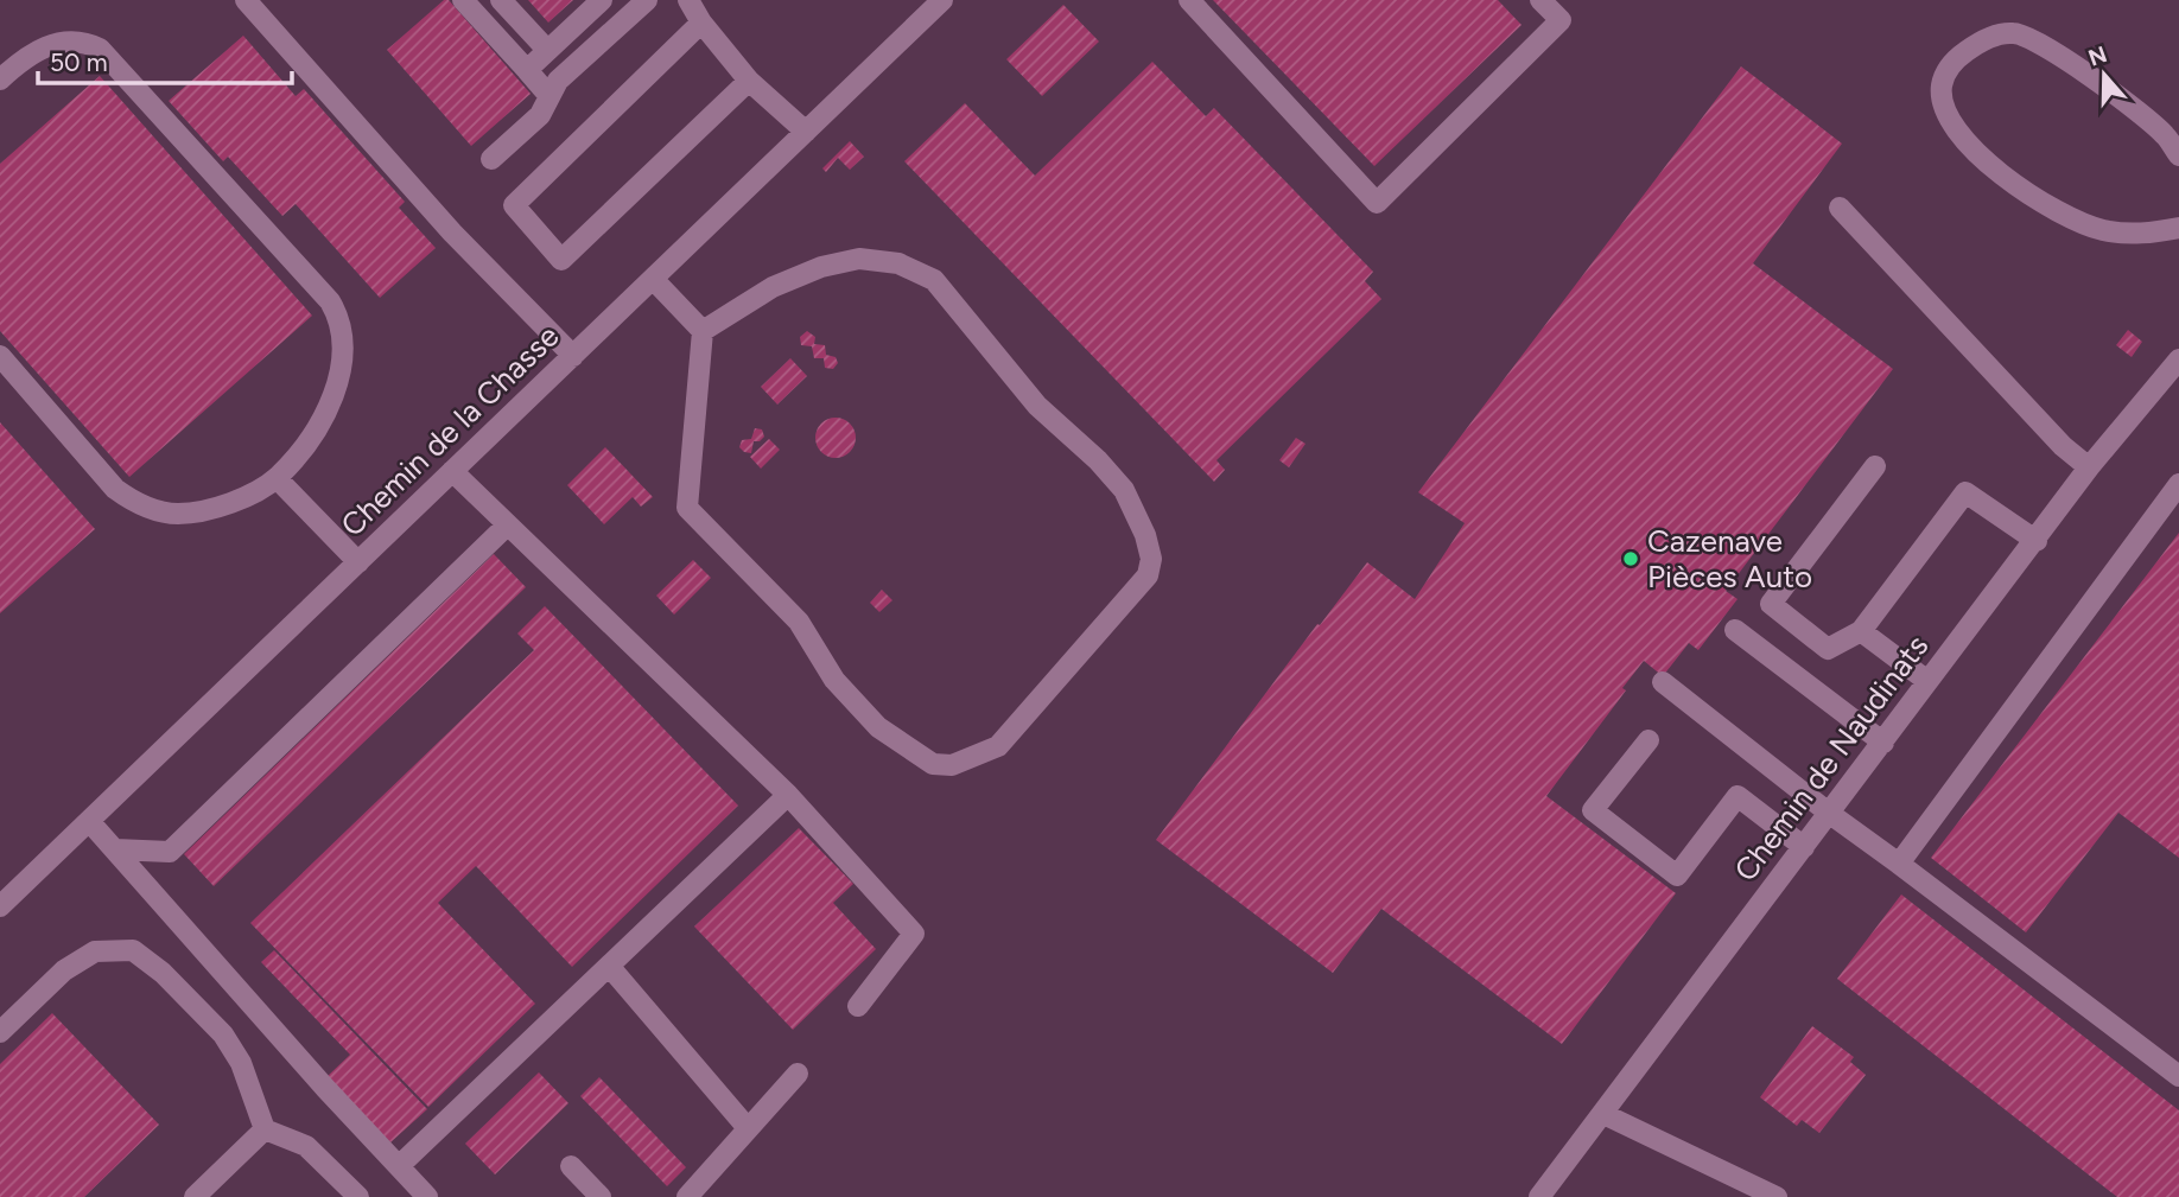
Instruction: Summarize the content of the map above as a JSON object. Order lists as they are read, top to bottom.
{
  "streets": {
    "street": ["Chemin de la Chasse", "Chemin de Naudinats"]
  },
  "places": ["Cazenave Pièces Auto"],
  "scale_bar": "50 m",
  "north": "top"
}
